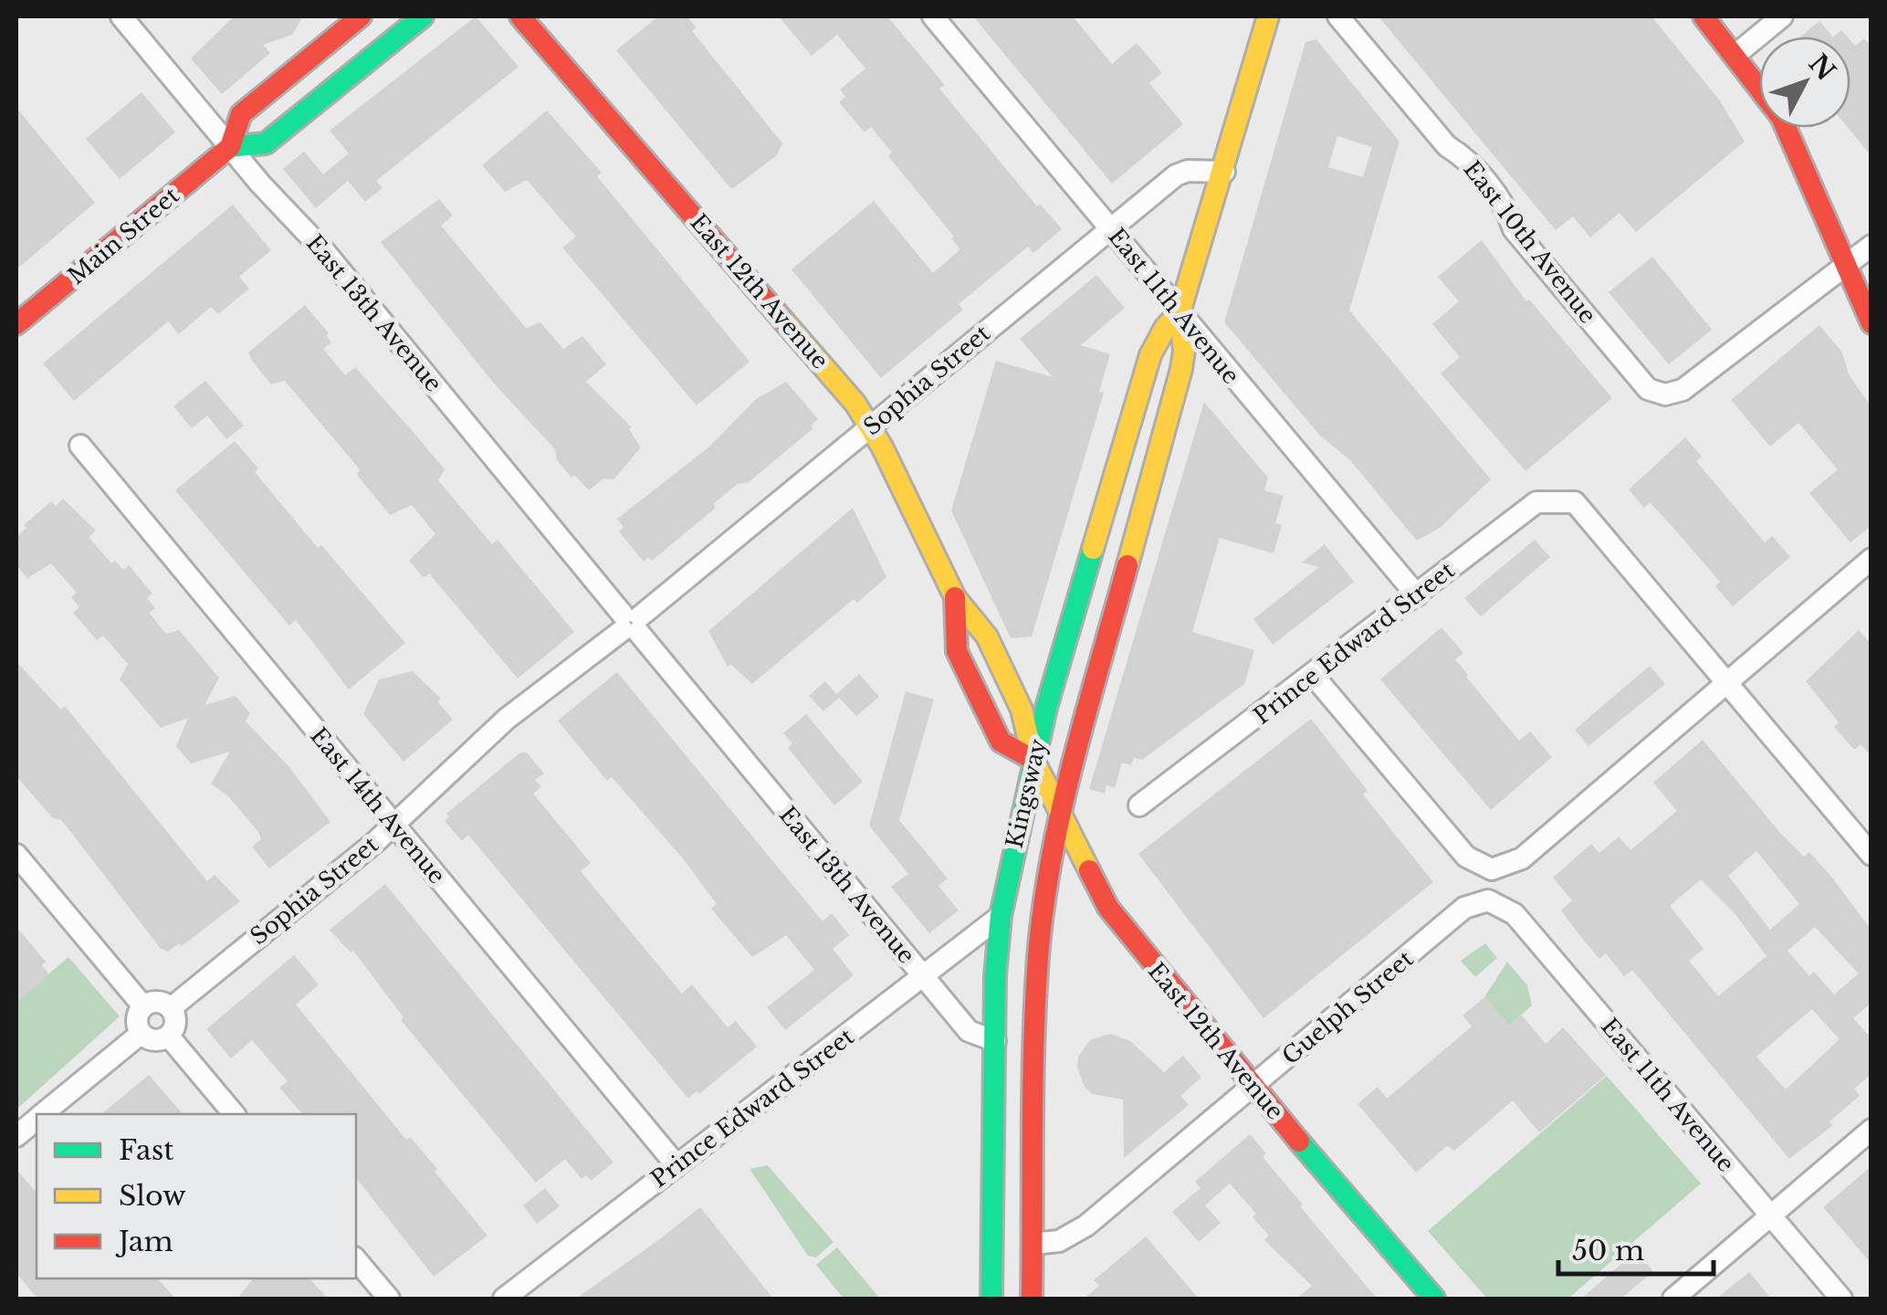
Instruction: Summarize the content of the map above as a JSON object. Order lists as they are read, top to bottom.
{
  "streets": {
    "main road": ["Main Street", "East 12th Avenue", "Kingsway"],
    "street": [
      "East 10th Avenue",
      "East 11th Avenue",
      "East 13th Avenue",
      "Sophia Street",
      "Prince Edward Street",
      "East 14th Avenue",
      "Guelph Street"
    ]
  },
  "crossings": [
    ["Main Street", "East 13th Avenue"],
    ["East 12th Avenue", "Sophia Street"],
    ["East 12th Avenue", "Kingsway"],
    ["East 12th Avenue", "Guelph Street"],
    ["East 11th Avenue", "Sophia Street"],
    ["East 11th Avenue", "Prince Edward Street"],
    ["East 11th Avenue", "Kingsway"],
    ["East 11th Avenue", "Guelph Street"],
    ["East 13th Avenue", "Sophia Street"],
    ["East 13th Avenue", "Prince Edward Street"],
    ["East 13th Avenue", "Kingsway"],
    ["Sophia Street", "Kingsway"],
    ["Sophia Street", "East 14th Avenue"],
    ["Prince Edward Street", "Kingsway"],
    ["Prince Edward Street", "East 14th Avenue"],
    ["Kingsway", "Guelph Street"]
  ],
  "legend": ["Fast", "Slow", "Jam"],
  "scale_bar": "50 m",
  "north": "top right"
}
